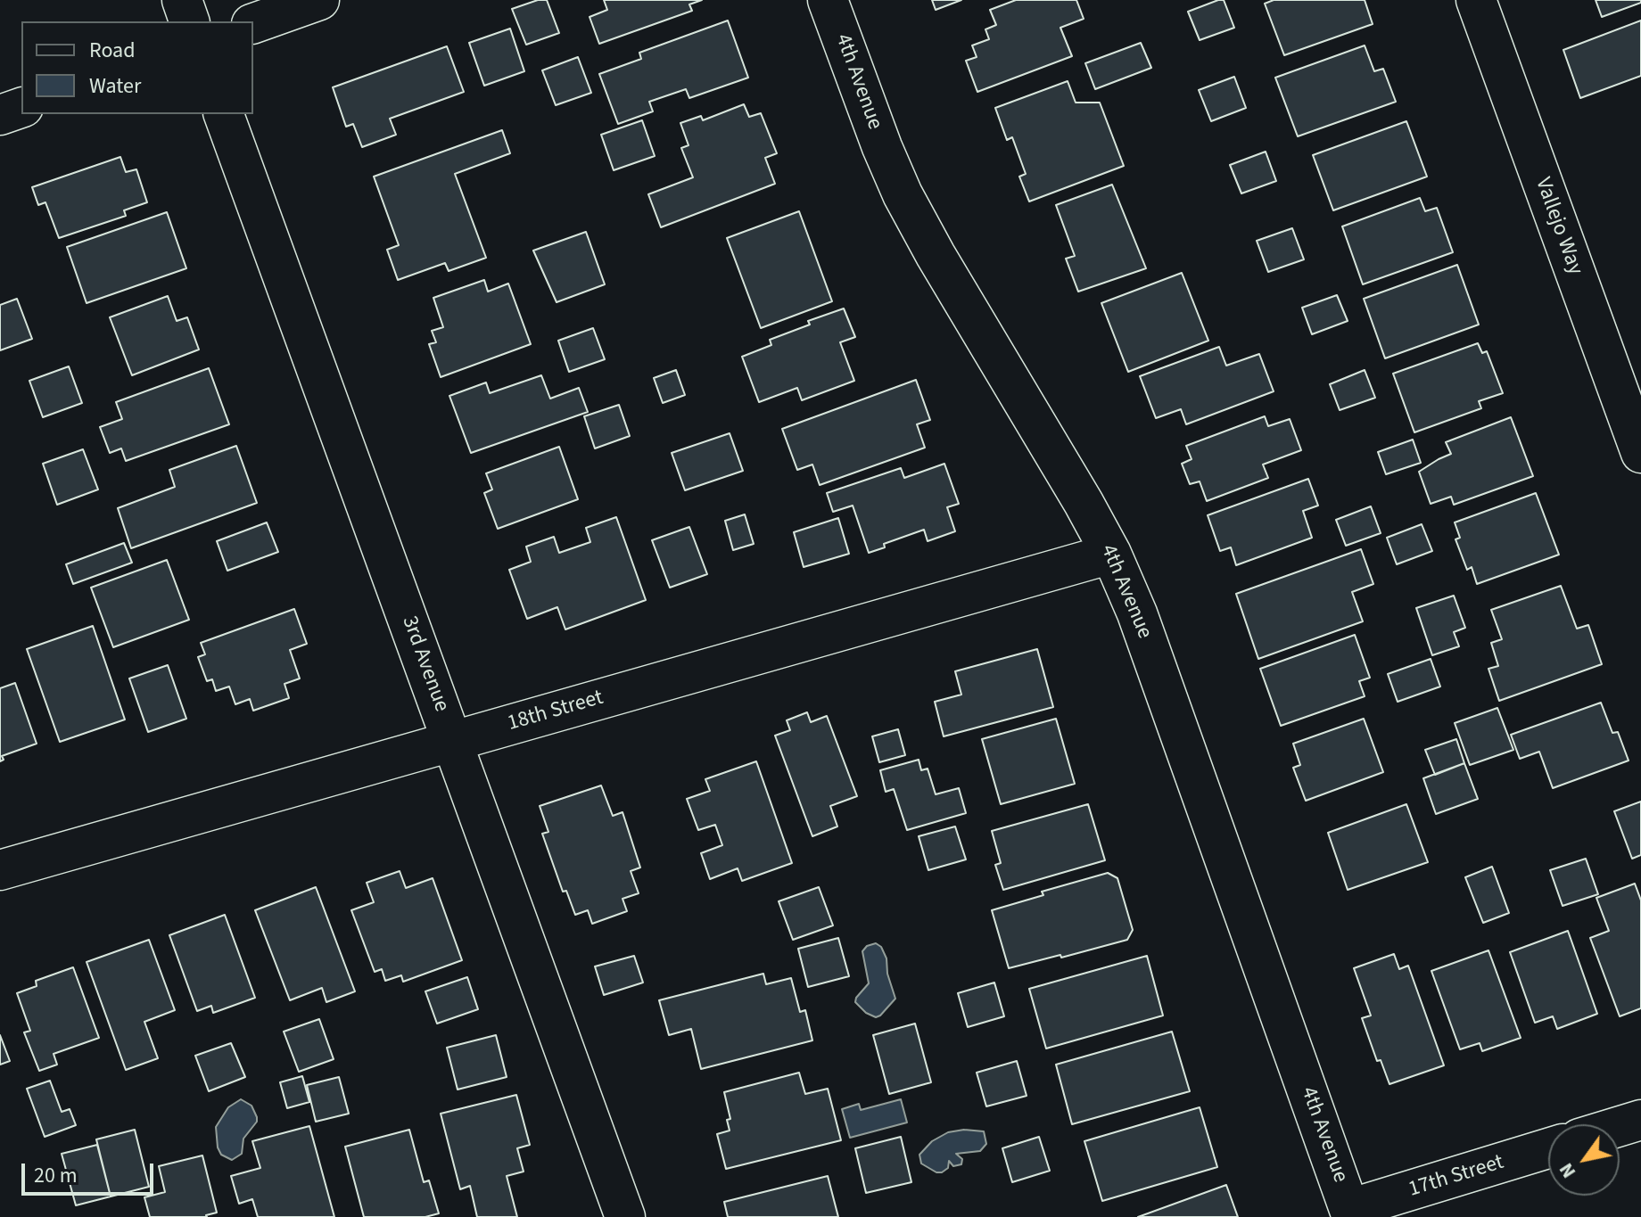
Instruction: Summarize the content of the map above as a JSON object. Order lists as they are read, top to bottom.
{
  "streets": {
    "street": [
      "4th Avenue",
      "Vallejo Way",
      "3rd Avenue",
      "18th Street",
      "17th Street"
    ]
  },
  "crossings": [
    ["4th Avenue", "18th Street"],
    ["4th Avenue", "17th Street"],
    ["3rd Avenue", "18th Street"]
  ],
  "legend": ["Road", "Water"],
  "scale_bar": "20 m",
  "north": "bottom left"
}
